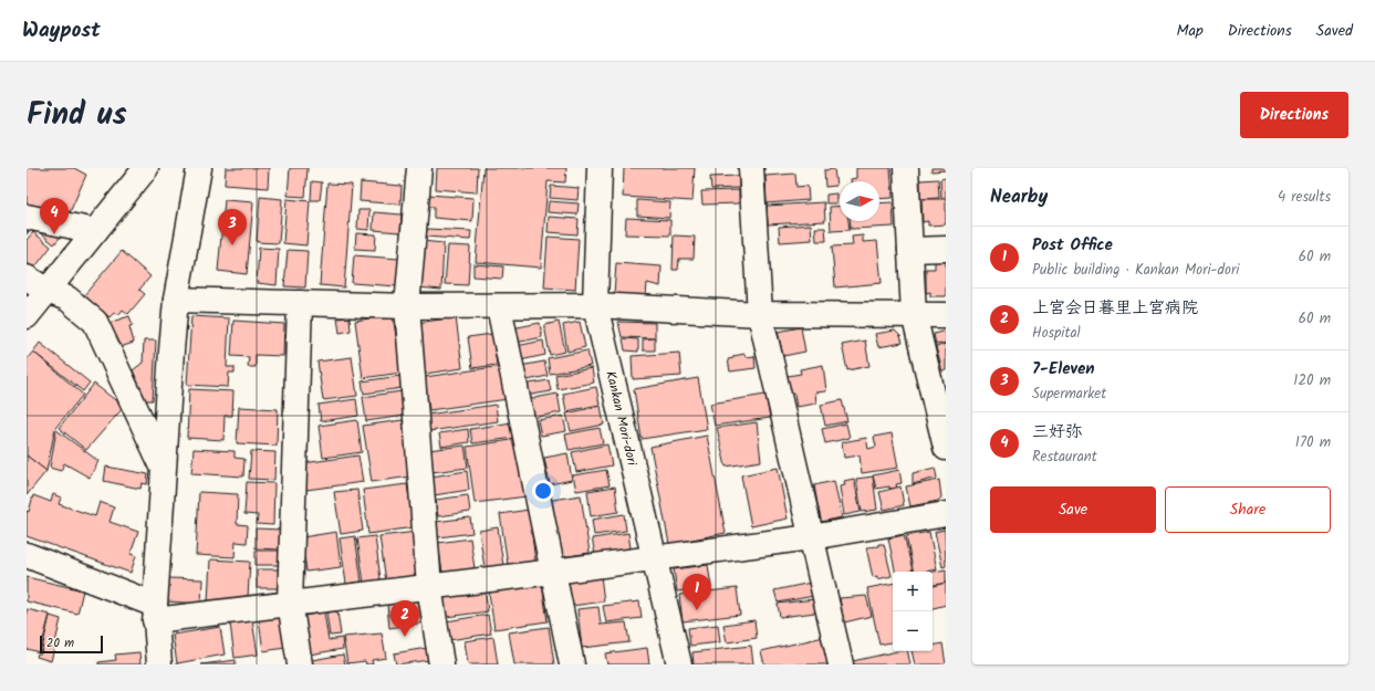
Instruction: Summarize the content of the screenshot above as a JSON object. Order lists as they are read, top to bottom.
{
  "streets": {
    "street": ["Kankan Mori-dori"]
  },
  "scale_bar": "20 m",
  "north": "right",
  "page": {
    "header": "Waypost",
    "nav": ["Map", "Directions", "Saved"],
    "title": "Find us",
    "buttons": [
      "Directions",
      ["Save", "Share"]
    ],
    "heading": ["Nearby", "4 results"],
    "pins": [
      "4",
      "3",
      "1",
      "2"
    ],
    "list": [
      {
        "mark": "1",
        "name": "Post Office",
        "note": "Public building · Kankan Mori-dori",
        "value": "60 m"
      },
      {
        "mark": "2",
        "name": "上宮会日暮里上宮病院",
        "note": "Hospital",
        "value": "60 m"
      },
      {
        "mark": "3",
        "name": "7-Eleven",
        "note": "Supermarket",
        "value": "120 m"
      },
      {
        "mark": "4",
        "name": "三好弥",
        "note": "Restaurant",
        "value": "170 m"
      }
    ],
    "map_buttons": ["+", "−"],
    "scale": "20 m"
  }
}
